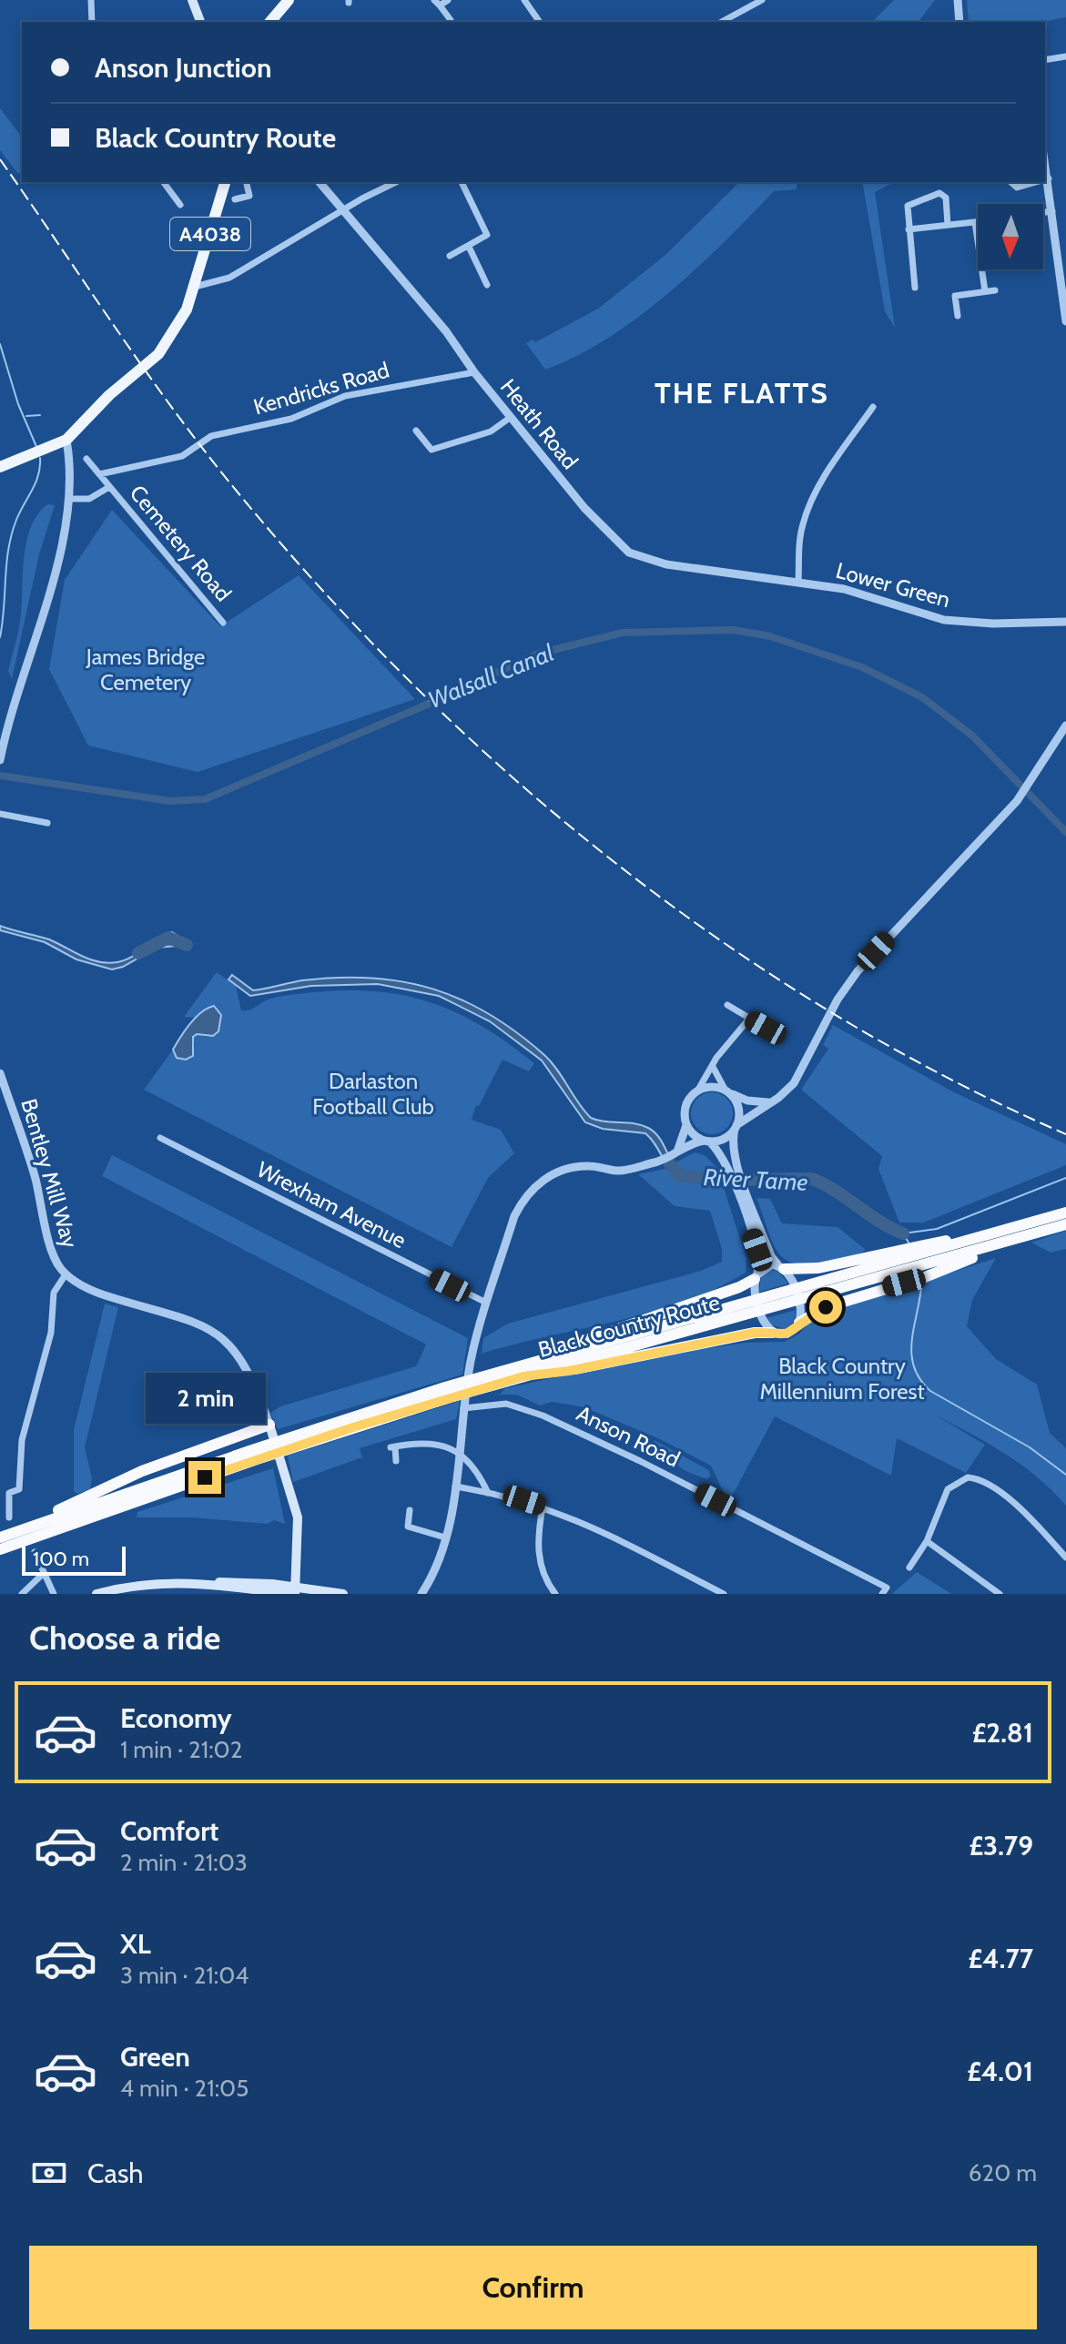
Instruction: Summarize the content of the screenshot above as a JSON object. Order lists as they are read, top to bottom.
{
  "streets": {
    "highway": ["Black Country Route"],
    "main road": ["A4038", "Bentley Mill Way"],
    "street": [
      "Kendricks Road",
      "Heath Road",
      "Cemetery Road",
      "Lower Green",
      "Wrexham Avenue",
      "Anson Road"
    ]
  },
  "crossings": [
    ["Kendricks Road", "Heath Road"],
    ["Kendricks Road", "Cemetery Road"],
    ["Heath Road", "Lower Green"]
  ],
  "districts": ["THE FLATTS"],
  "water": ["Walsall Canal", "River Tame"],
  "parks": ["James Bridge Cemetery", "Darlaston Football Club", "Black Country Millennium Forest"],
  "scale_bar": "100 m",
  "north": "bottom",
  "page": {
    "banner": ["Anson Junction", "Black Country Route"],
    "bubble": "2 min",
    "scale": "100 m",
    "heading": "Choose a ride",
    "list": [
      {
        "name": "Economy",
        "note": "1 min · 21:02",
        "value": "£2.81"
      },
      {
        "name": "Comfort",
        "note": "2 min · 21:03",
        "value": "£3.79"
      },
      {
        "name": "XL",
        "note": "3 min · 21:04",
        "value": "£4.77"
      },
      {
        "name": "Green",
        "note": "4 min · 21:05",
        "value": "£4.01"
      }
    ],
    "pay": ["Cash", "620 m"],
    "buttons": "Confirm"
  }
}
